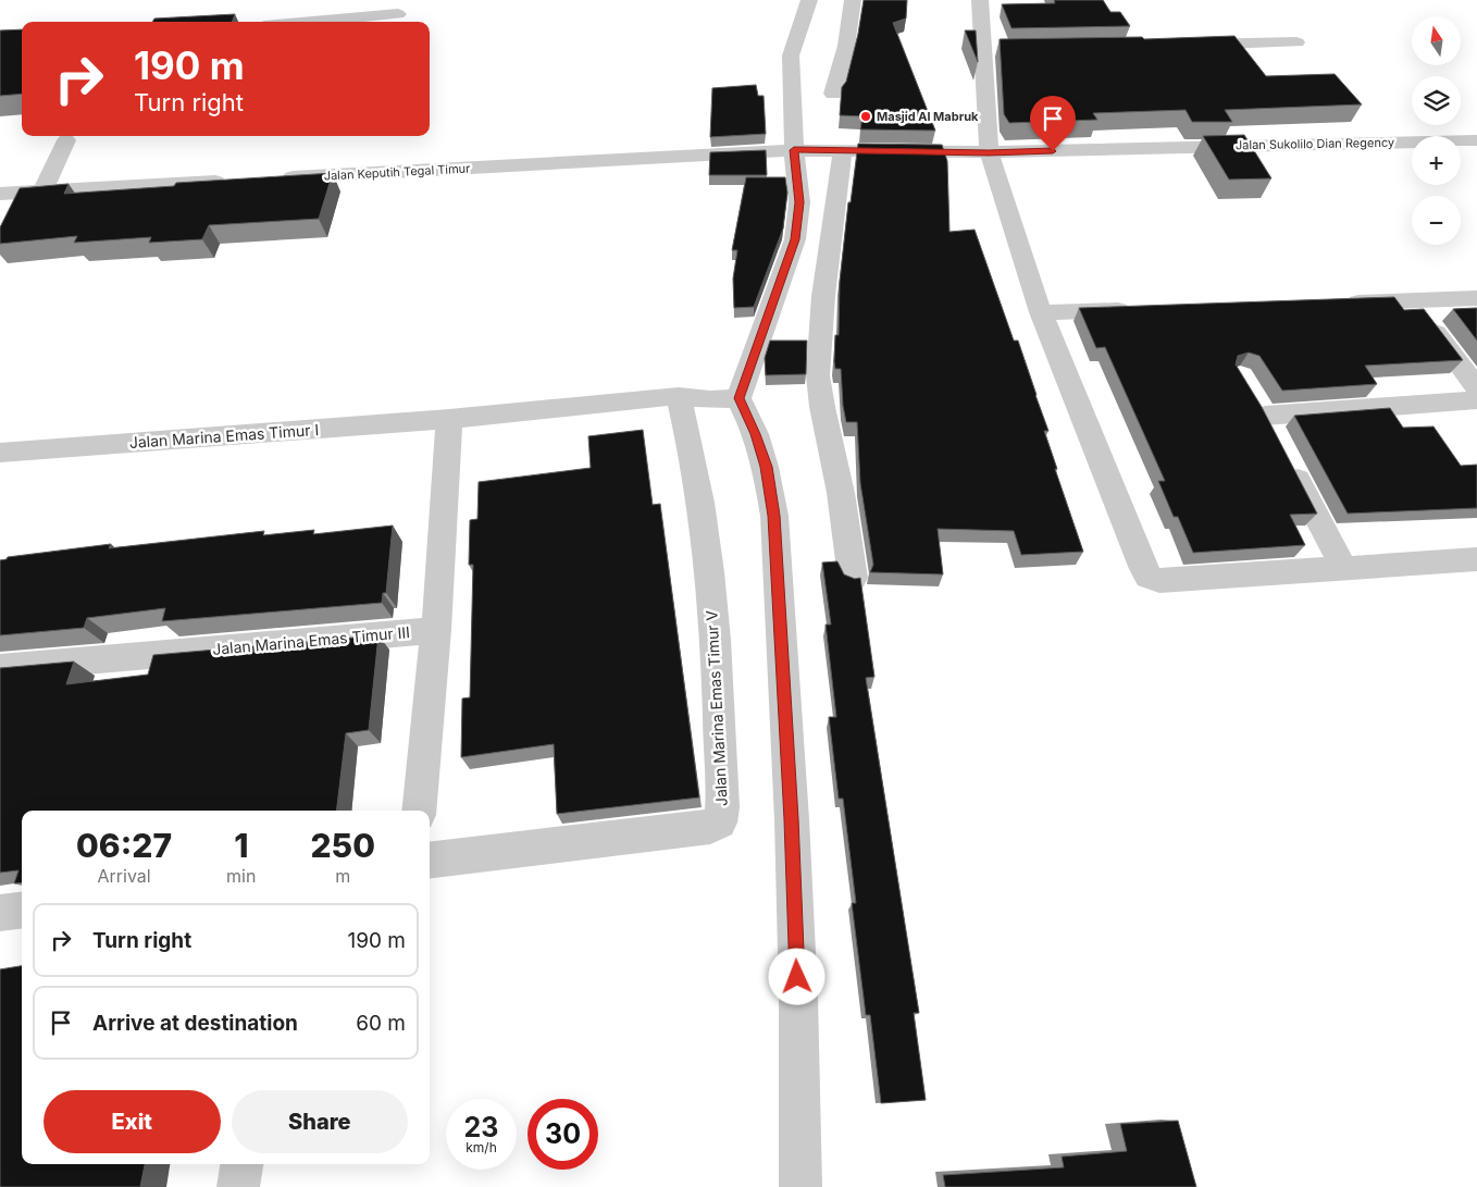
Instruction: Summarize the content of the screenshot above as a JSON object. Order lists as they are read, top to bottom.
{
  "streets": {
    "street": [
      "Jalan Sukolilo Dian Regency",
      "Jalan Keputih Tegal Timur",
      "Jalan Marina Emas Timur I",
      "Jalan Marina Emas Timur III",
      "Jalan Marina Emas Timur V"
    ]
  },
  "crossings": [
    ["Jalan Sukolilo Dian Regency", "Jalan Keputih Tegal Timur"],
    ["Jalan Marina Emas Timur I", "Jalan Marina Emas Timur V"]
  ],
  "places": ["Masjid Al Mabruk"],
  "north": "top",
  "page": {
    "map_buttons": ["+", "−"],
    "turn": ["190 m", "Turn right"],
    "eta": [
      "06:27",
      "Arrival",
      "1",
      "min",
      "250",
      "m"
    ],
    "list": [
      {
        "name": "Turn right",
        "value": "190 m"
      },
      {
        "name": "Arrive at destination",
        "value": "60 m"
      }
    ],
    "buttons": ["Exit", "Share"],
    "speed": "23 km/h",
    "limit": "30"
  }
}
